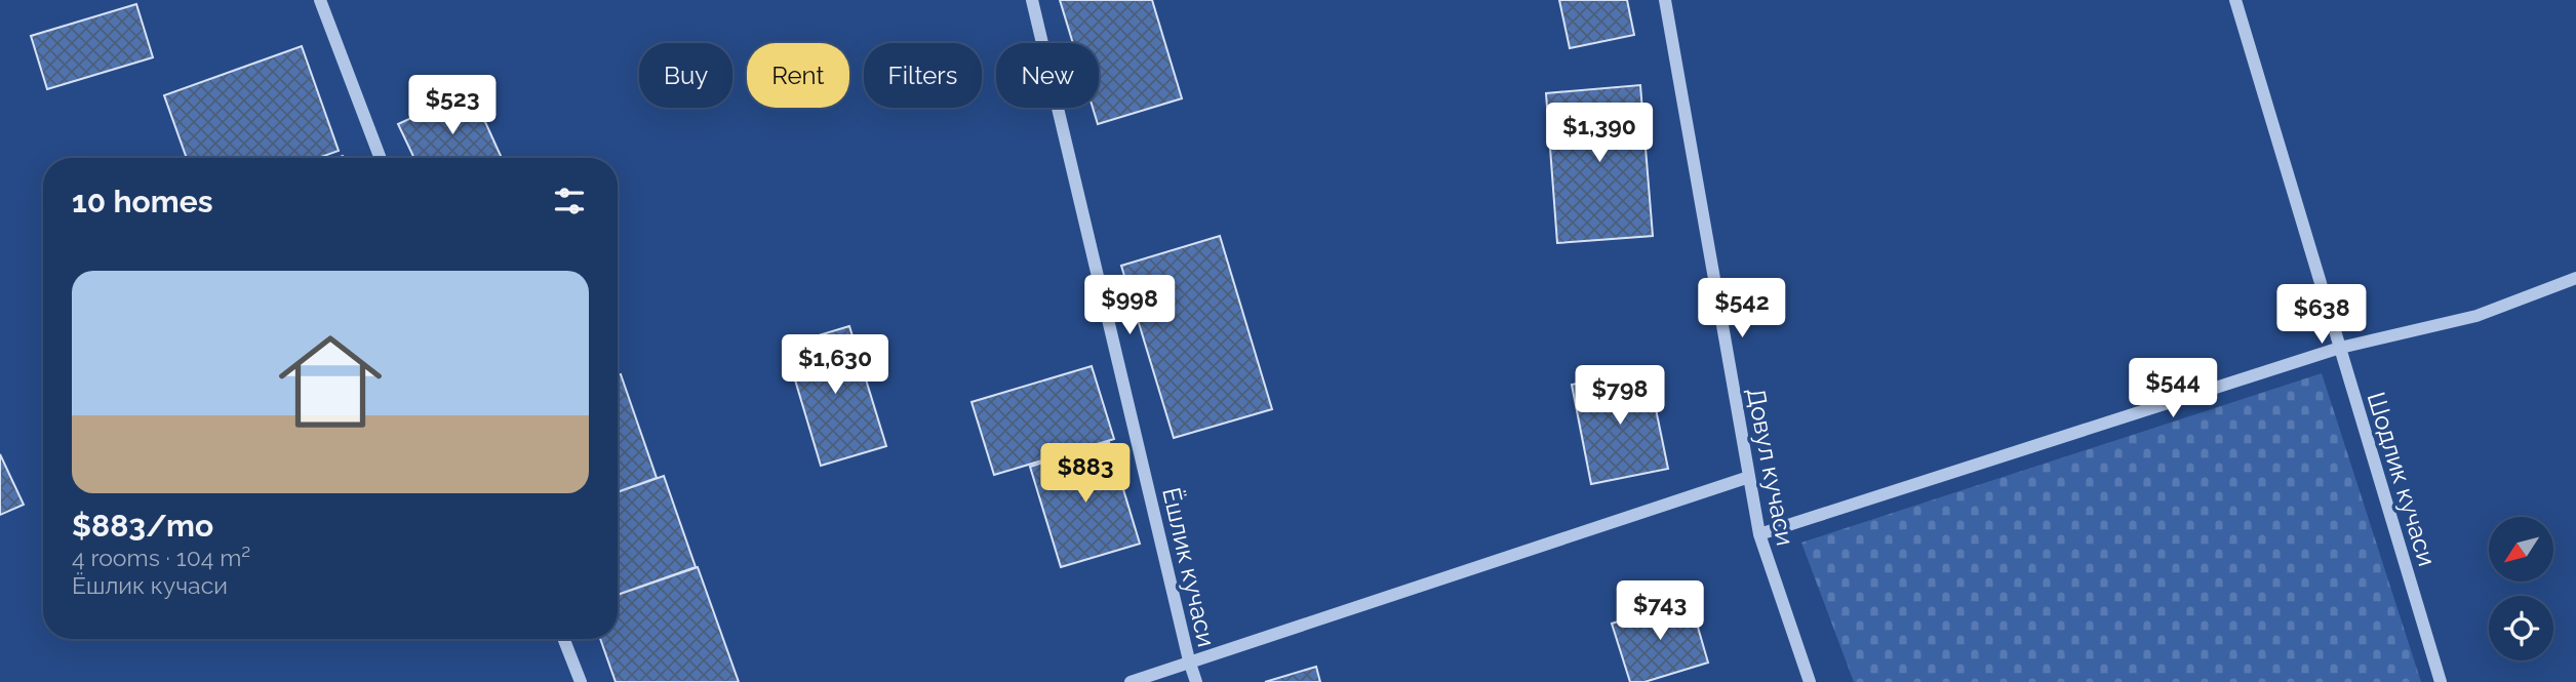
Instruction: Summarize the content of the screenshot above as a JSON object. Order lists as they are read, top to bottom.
{
  "streets": {
    "street": ["Довул кучаси", "Шодлик кучаси", "Ёшлик кучаси"]
  },
  "north": "bottom left",
  "page": {
    "chip": [
      "Buy",
      "Rent",
      "Filters",
      "New"
    ],
    "price": [
      "$523",
      "$1,390",
      "$998",
      "$542",
      "$638",
      "$1,630",
      "$544",
      "$798",
      "$883",
      "$743"
    ],
    "heading": "10 homes",
    "list": [
      {
        "name": "$883/mo",
        "note": "4 rooms · 104 m² · Ёшлик кучаси"
      }
    ]
  }
}
